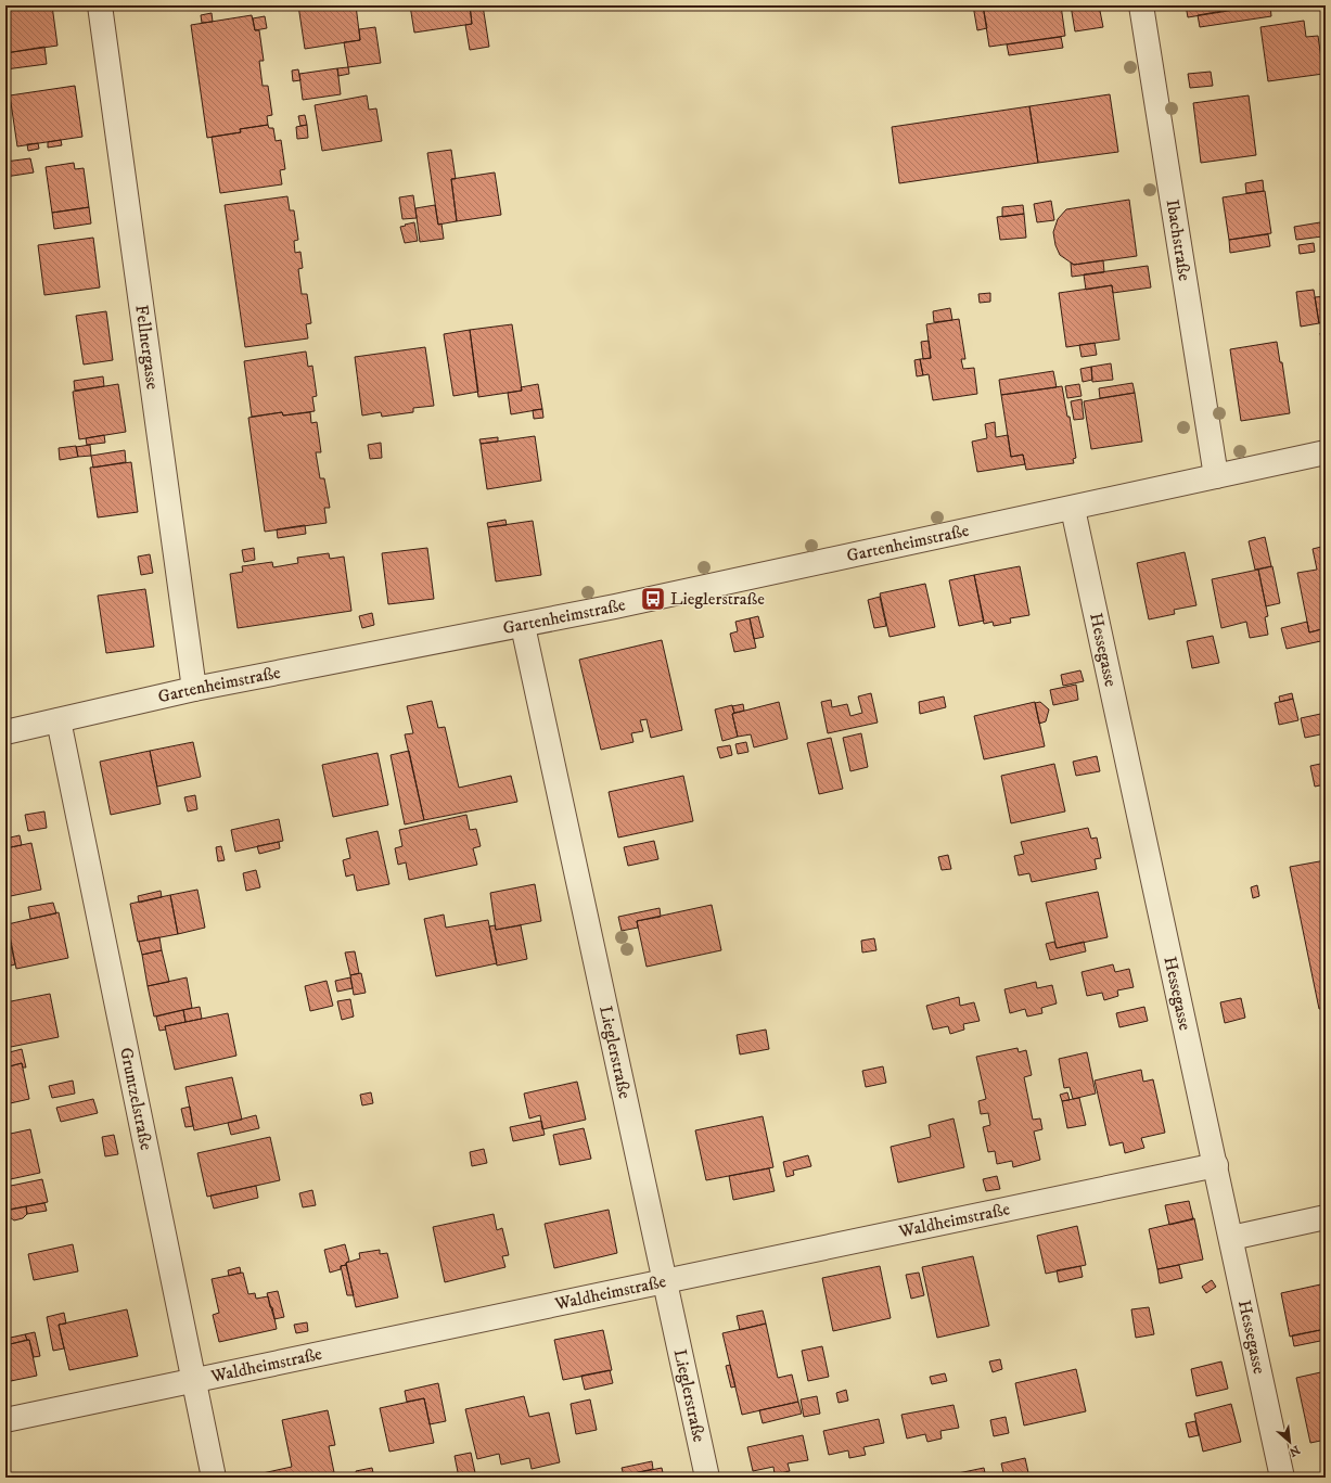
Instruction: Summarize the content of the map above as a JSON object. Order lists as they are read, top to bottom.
{
  "streets": {
    "street": [
      "Ibachstraße",
      "Fellnergasse",
      "Gartenheimstraße",
      "Hessegasse",
      "Lieglerstraße",
      "Gruntzelstraße",
      "Waldheimstraße"
    ]
  },
  "crossings": [
    ["Ibachstraße", "Gartenheimstraße"],
    ["Fellnergasse", "Gartenheimstraße"],
    ["Gartenheimstraße", "Hessegasse"],
    ["Gartenheimstraße", "Lieglerstraße"],
    ["Gartenheimstraße", "Gruntzelstraße"],
    ["Hessegasse", "Waldheimstraße"],
    ["Lieglerstraße", "Waldheimstraße"],
    ["Gruntzelstraße", "Waldheimstraße"]
  ],
  "places": {
    "bus stop": ["Lieglerstraße"]
  },
  "north": "bottom right"
}
